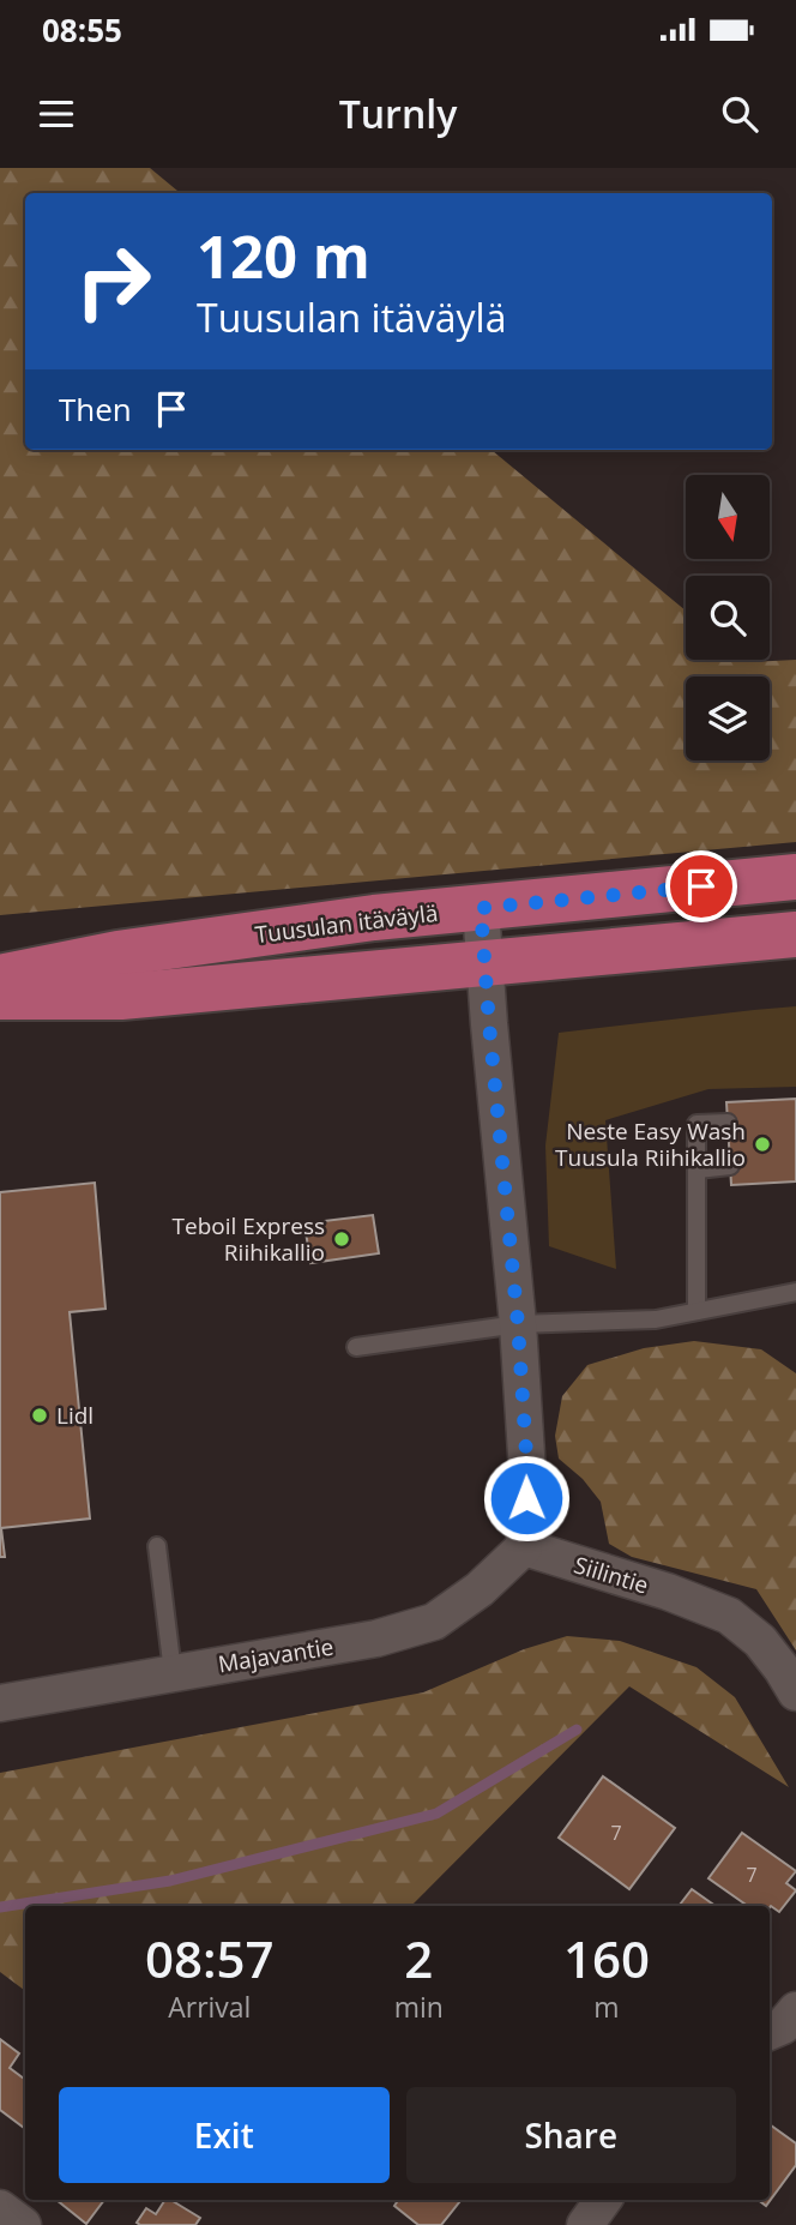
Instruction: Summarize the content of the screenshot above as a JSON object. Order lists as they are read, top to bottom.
{
  "streets": {
    "main road": ["Tuusulan itäväylä"],
    "street": ["Siilintie", "Majavantie"]
  },
  "crossings": [
    ["Siilintie", "Majavantie"]
  ],
  "places": ["Neste Easy Wash Tuusula Riihikallio", "Teboil Express Riihikallio", "Lidl"],
  "house_numbers": ["7", "7"],
  "north": "bottom",
  "page": {
    "status": "08:55",
    "header": "Turnly",
    "turn": ["120 m", "Tuusulan itäväylä"],
    "then": "Then",
    "eta": [
      "08:57",
      "Arrival",
      "2",
      "min",
      "160",
      "m"
    ],
    "buttons": ["Exit", "Share"]
  }
}
